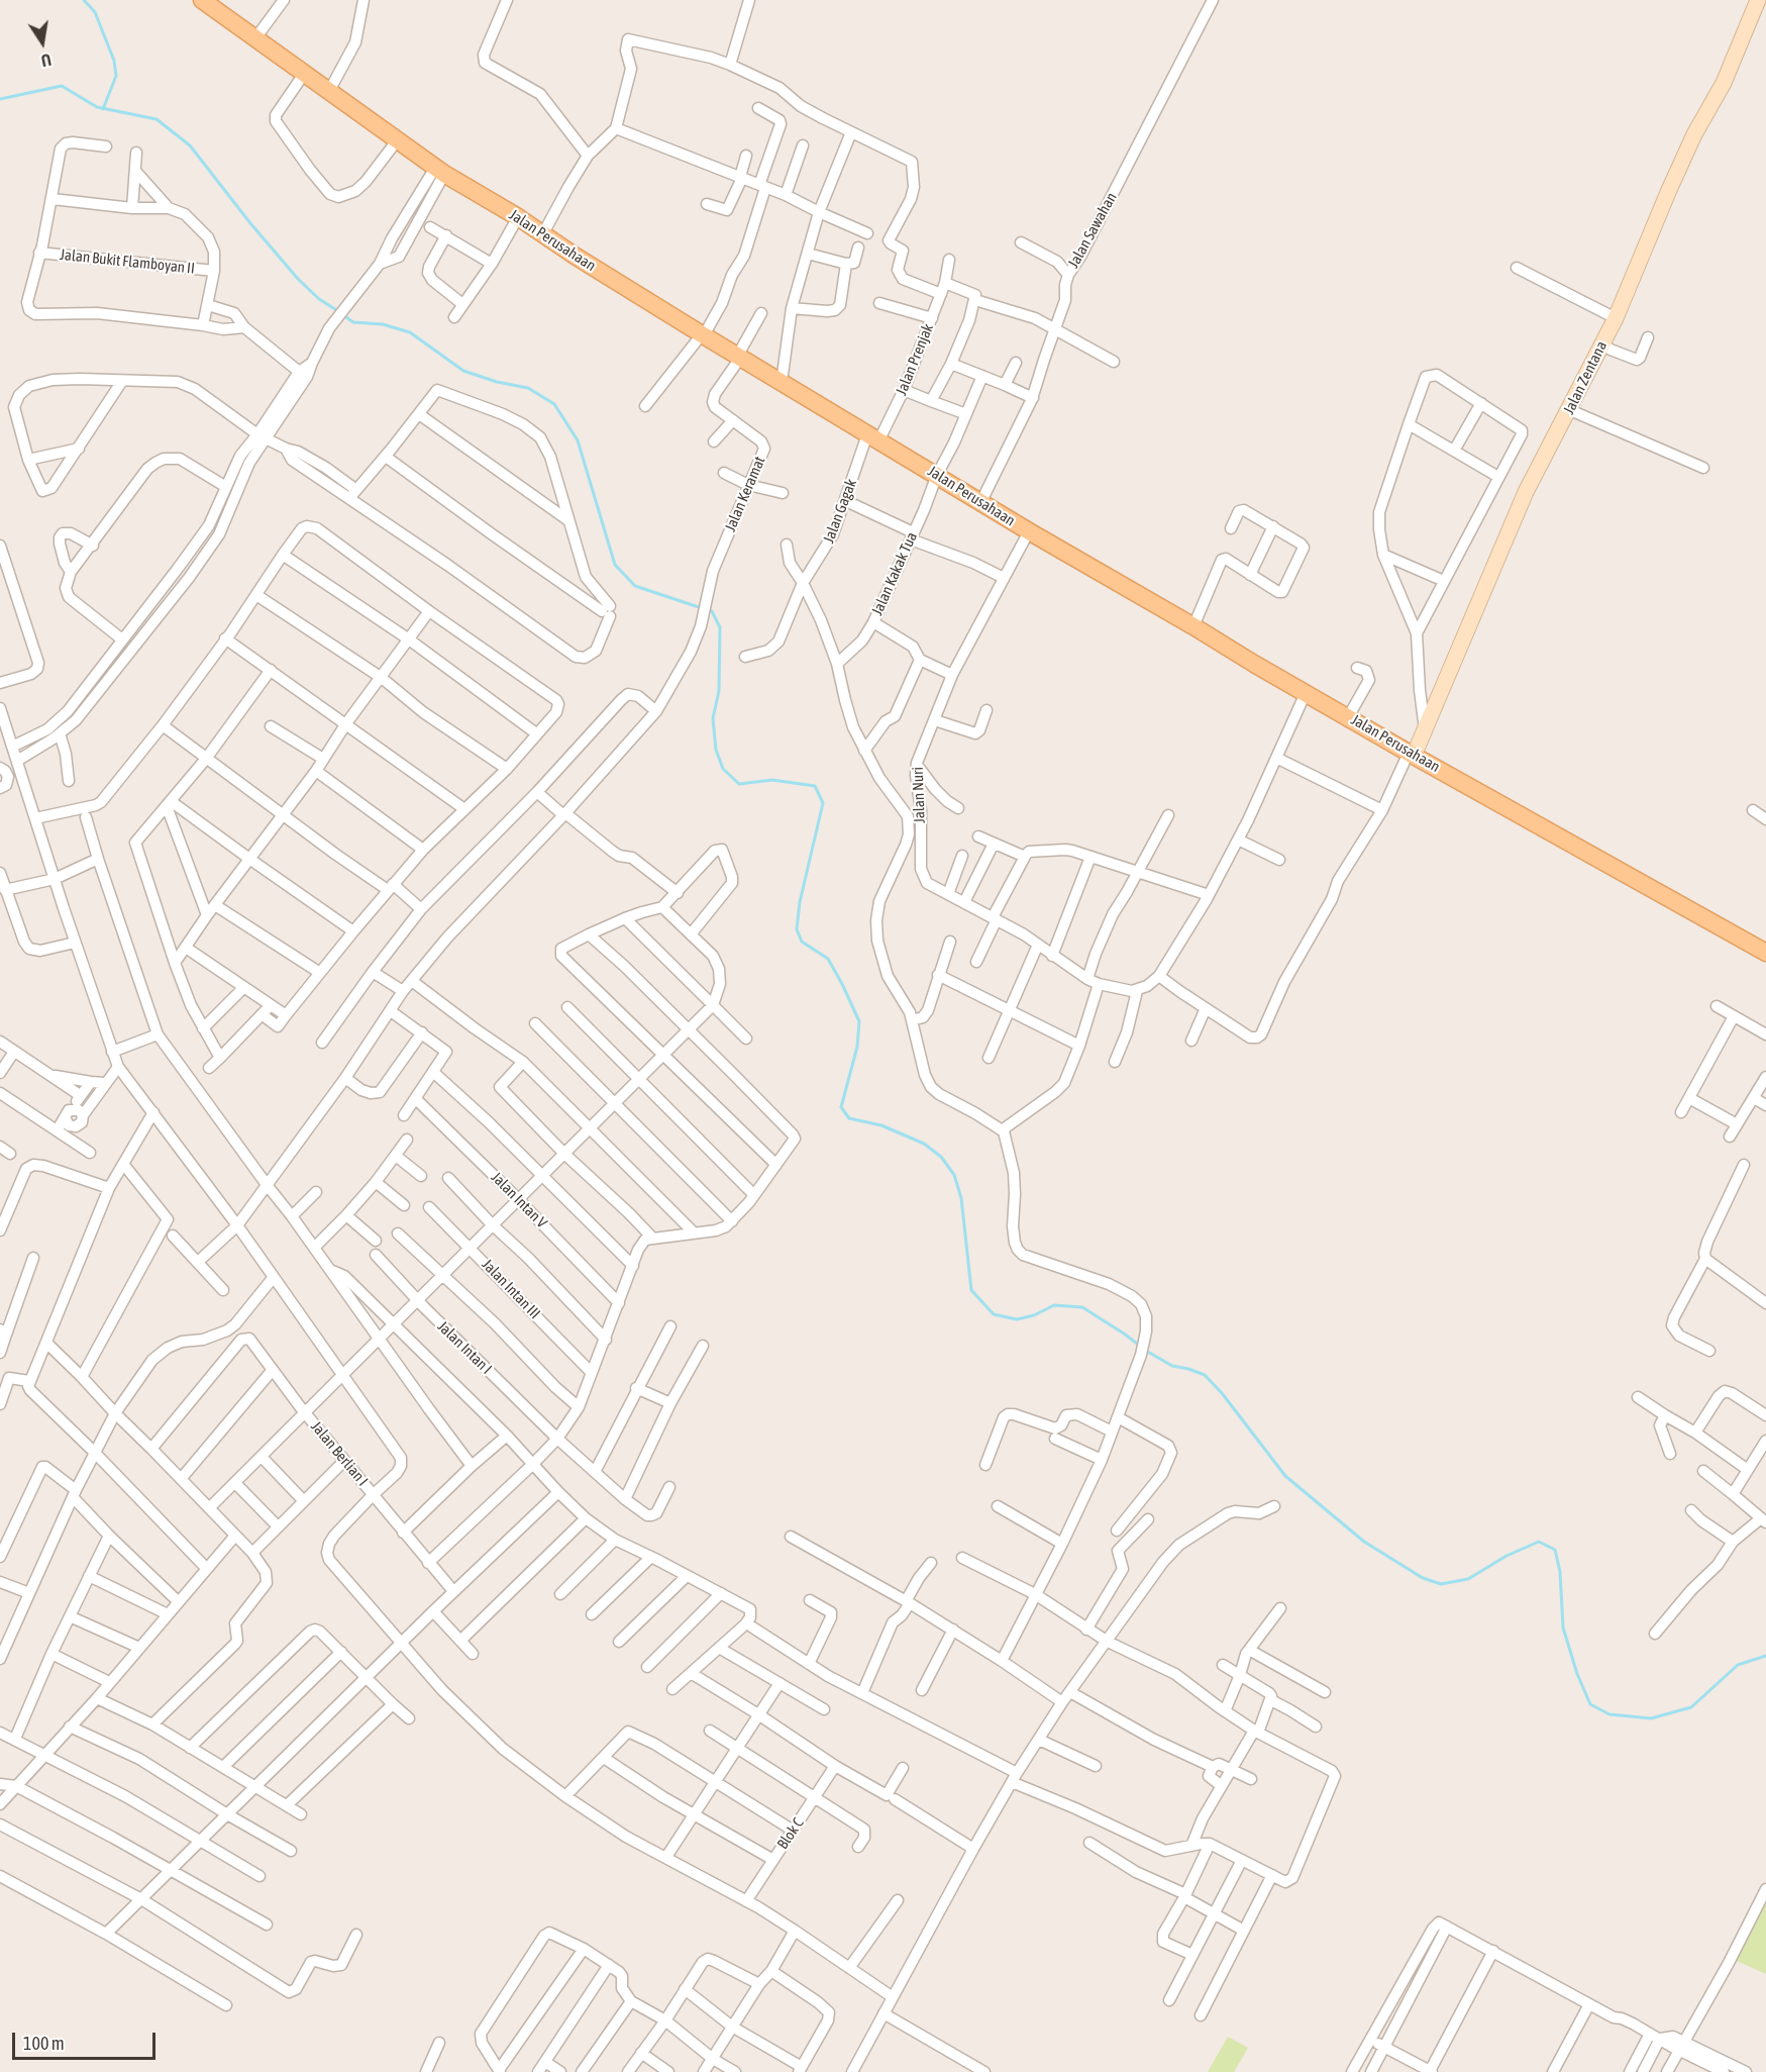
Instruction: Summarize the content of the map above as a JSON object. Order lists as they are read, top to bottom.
{
  "streets": {
    "main road": ["Jalan Perusahaan"],
    "street": [
      "Jalan Sawahan",
      "Jalan Bukit Flamboyan II",
      "Jalan Prenjak",
      "Jalan Zentana",
      "Jalan Keramat",
      "Jalan Gagak",
      "Jalan Kakak Tua",
      "Jalan Nuri",
      "Jalan Intan V",
      "Jalan Intan III",
      "Jalan Intan I",
      "Jalan Berlian I",
      "Blok C"
    ]
  },
  "crossings": [
    ["Jalan Sawahan", "Jalan Perusahaan"],
    ["Jalan Perusahaan", "Jalan Prenjak"],
    ["Jalan Perusahaan", "Jalan Zentana"],
    ["Jalan Perusahaan", "Jalan Keramat"],
    ["Jalan Perusahaan", "Jalan Gagak"],
    ["Jalan Perusahaan", "Jalan Kakak Tua"],
    ["Jalan Perusahaan", "Jalan Nuri"],
    ["Jalan Prenjak", "Jalan Gagak"]
  ],
  "scale_bar": "100 m",
  "north": "bottom"
}
